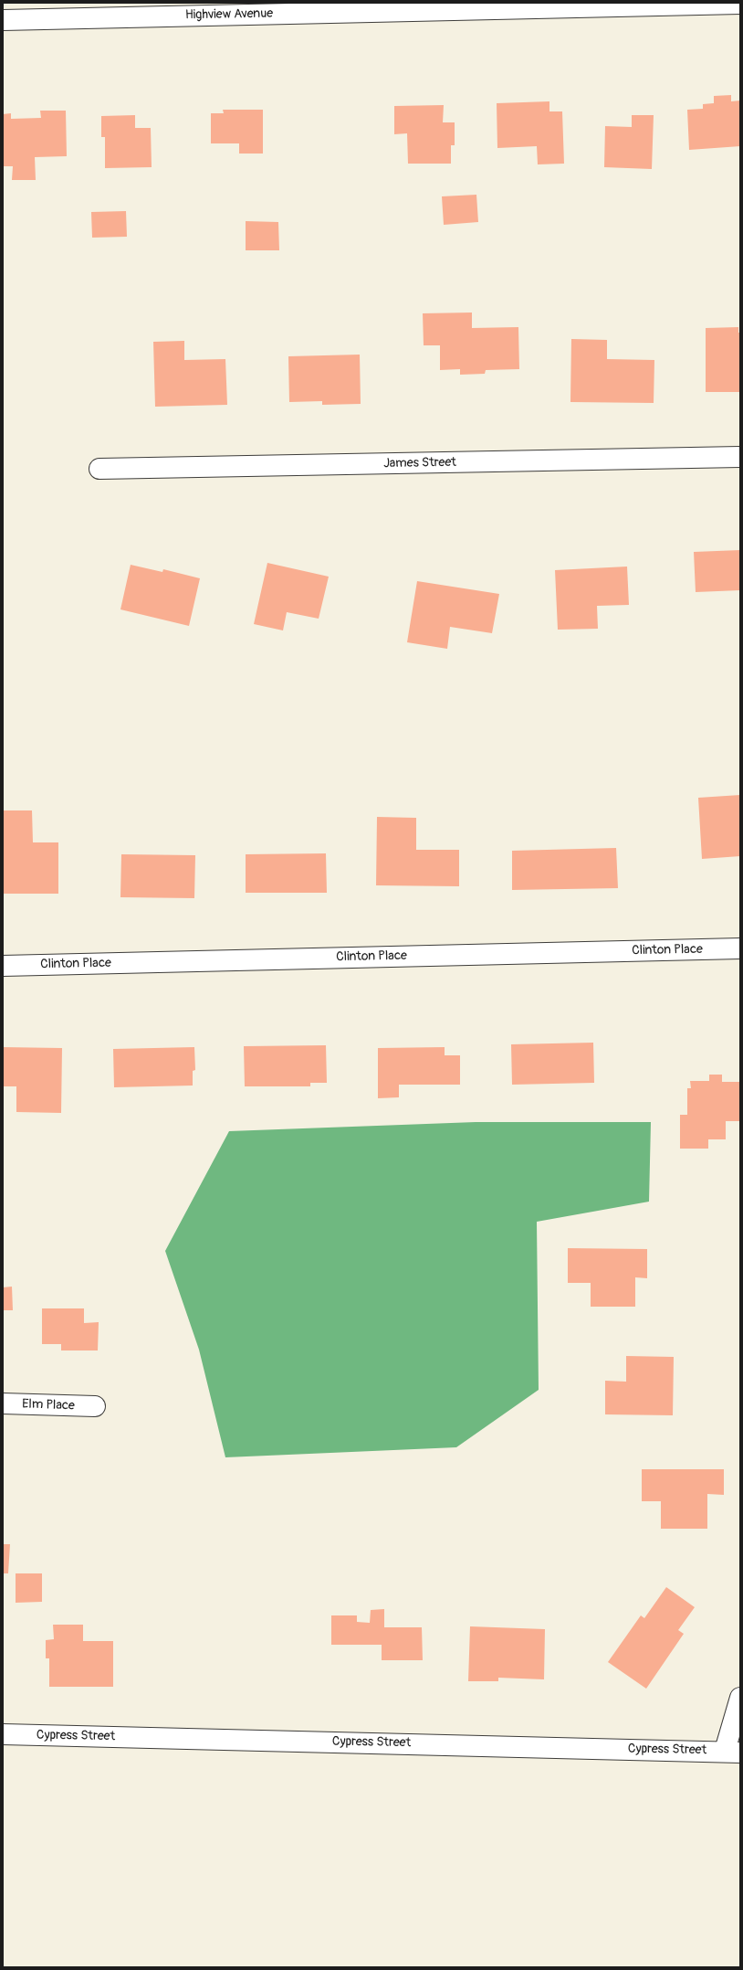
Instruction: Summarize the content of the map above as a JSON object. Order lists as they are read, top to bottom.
{
  "streets": {
    "street": [
      "Highview Avenue",
      "James Street",
      "Clinton Place",
      "Elm Place",
      "Cypress Street"
    ]
  }
}
